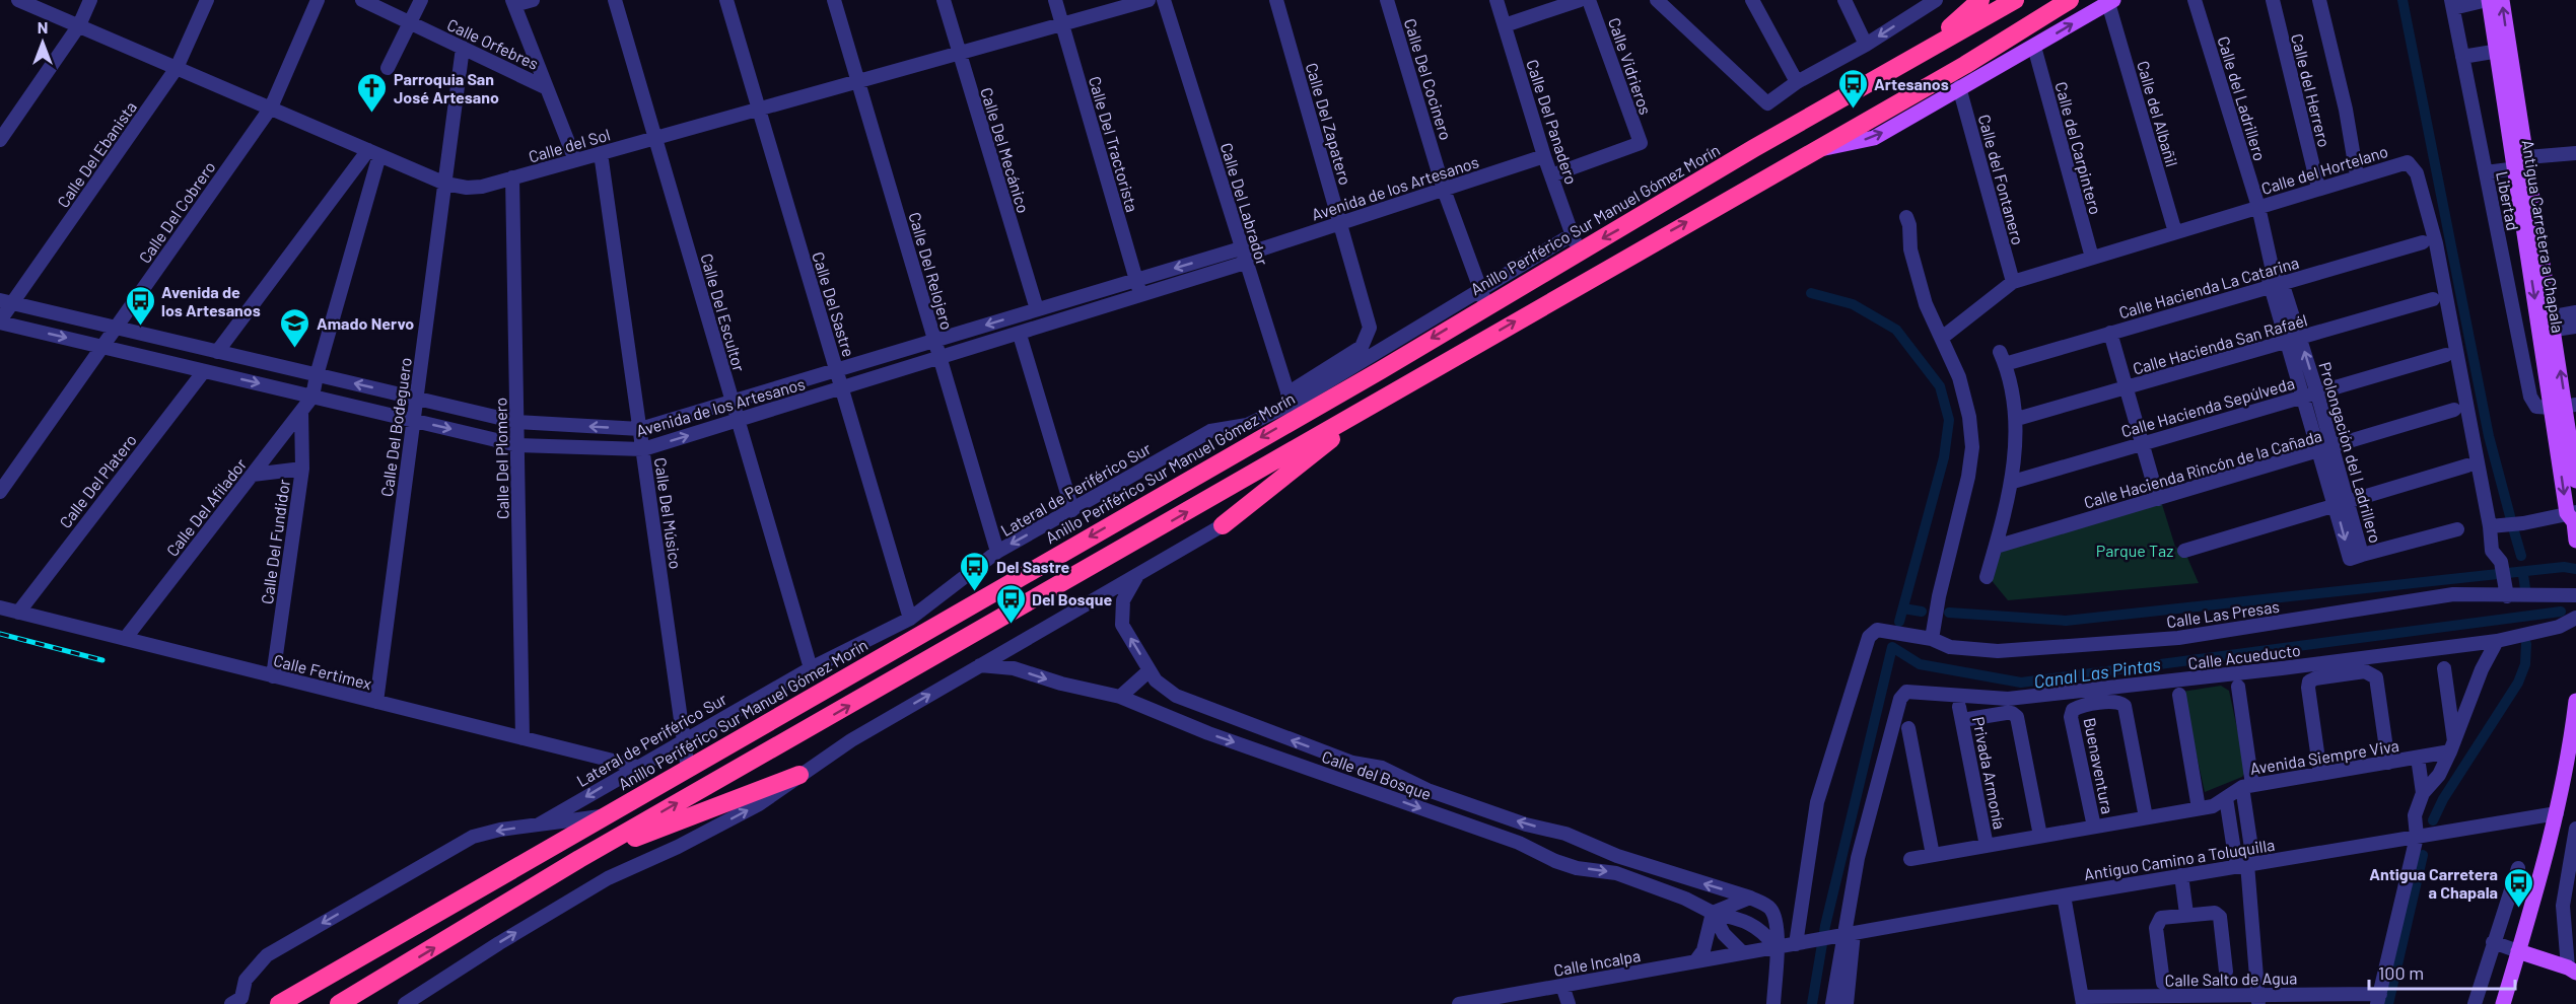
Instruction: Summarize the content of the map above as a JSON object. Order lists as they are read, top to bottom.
{
  "streets": {
    "highway": ["Anillo Periférico Sur Manuel Gómez Morín"],
    "main road": ["Antigua Carretera a Chapala"],
    "street": [
      "Calle Orfebres",
      "Calle Vidrieros",
      "Calle Del Cocinero",
      "Calle del Herrero",
      "Calle del Ladrillero",
      "Calle del Albañil",
      "Calle Del Panadero",
      "Calle Del Zapatero",
      "Calle Del Tractorista",
      "Calle del Sol",
      "Calle del Carpintero",
      "Calle Del Mecánico",
      "Calle Del Ebanista",
      "Calle del Hortelano",
      "Calle del Fontanero",
      "Avenida de los Artesanos",
      "Libertad",
      "Calle Del Labrador",
      "Calle Del Cobrero",
      "Calle Del Relojero",
      "Calle Hacienda La Catarina",
      "Calle Del Sastre",
      "Calle Del Escultor",
      "Calle Hacienda San Rafaél",
      "Calle Hacienda Sepúlveda",
      "Calle Del Bodeguero",
      "Prolongación del Ladrillero",
      "Calle Del Plomero",
      "Calle Hacienda Rincón de la Cañada",
      "Calle Del Platero",
      "Lateral de Periférico Sur",
      "Calle Del Afilador",
      "Calle Del Músico",
      "Calle Del Fundidor",
      "Calle Las Presas",
      "Calle Acueducto",
      "Calle Fertimex",
      "Avenida Siempre Viva",
      "Buenaventura",
      "Privada Armonía",
      "Calle del Bosque",
      "Antiguo Camino a Toluquilla",
      "Calle Incalpa",
      "Calle Salto de Agua"
    ]
  },
  "crossings": [
    ["Calle Orfebres", "Calle Del Bodeguero"],
    ["Calle Vidrieros", "Calle Del Panadero"],
    ["Calle Del Cocinero", "Avenida de los Artesanos"],
    ["Calle Del Cocinero", "Anillo Periférico Sur Manuel Gómez Morín"],
    ["Calle del Herrero", "Calle del Hortelano"],
    ["Calle del Ladrillero", "Calle del Hortelano"],
    ["Calle del Ladrillero", "Prolongación del Ladrillero"],
    ["Calle del Albañil", "Calle del Hortelano"],
    ["Calle Del Panadero", "Avenida de los Artesanos"],
    ["Calle Del Panadero", "Anillo Periférico Sur Manuel Gómez Morín"],
    ["Calle Del Zapatero", "Avenida de los Artesanos"],
    ["Calle Del Zapatero", "Calle Del Labrador"],
    ["Calle Del Zapatero", "Anillo Periférico Sur Manuel Gómez Morín"],
    ["Calle Del Zapatero", "Lateral de Periférico Sur"],
    ["Calle Del Tractorista", "Calle del Sol"],
    ["Calle Del Tractorista", "Avenida de los Artesanos"],
    ["Calle del Sol", "Calle Del Mecánico"],
    ["Calle del Sol", "Calle Del Ebanista"],
    ["Calle del Sol", "Calle Del Cobrero"],
    ["Calle del Sol", "Calle Del Relojero"],
    ["Calle del Sol", "Calle Del Sastre"],
    ["Calle del Sol", "Calle Del Escultor"],
    ["Calle del Sol", "Calle Del Bodeguero"],
    ["Calle del Sol", "Calle Del Plomero"],
    ["Calle del Sol", "Calle Del Músico"],
    ["Calle del Carpintero", "Calle del Hortelano"],
    ["Calle Del Mecánico", "Avenida de los Artesanos"],
    ["Calle Del Ebanista", "Avenida de los Artesanos"],
    ["Calle del Hortelano", "Calle del Fontanero"],
    ["Calle del Hortelano", "Prolongación del Ladrillero"],
    ["Calle del Hortelano", "Calle Las Presas"],
    ["Avenida de los Artesanos", "Calle Del Labrador"],
    ["Avenida de los Artesanos", "Calle Del Cobrero"],
    ["Avenida de los Artesanos", "Calle Del Relojero"],
    ["Avenida de los Artesanos", "Calle Del Sastre"],
    ["Avenida de los Artesanos", "Calle Del Escultor"],
    ["Avenida de los Artesanos", "Calle Del Bodeguero"],
    ["Avenida de los Artesanos", "Calle Del Plomero"],
    ["Avenida de los Artesanos", "Calle Del Platero"],
    ["Avenida de los Artesanos", "Calle Del Afilador"],
    ["Avenida de los Artesanos", "Calle Del Músico"],
    ["Libertad", "Antigua Carretera a Chapala"],
    ["Calle Del Labrador", "Anillo Periférico Sur Manuel Gómez Morín"],
    ["Calle Del Labrador", "Lateral de Periférico Sur"],
    ["Anillo Periférico Sur Manuel Gómez Morín", "Lateral de Periférico Sur"],
    ["Anillo Periférico Sur Manuel Gómez Morín", "Calle Del Músico"],
    ["Calle Del Relojero", "Lateral de Periférico Sur"],
    ["Calle Hacienda La Catarina", "Calle Hacienda San Rafaél"],
    ["Calle Hacienda La Catarina", "Prolongación del Ladrillero"],
    ["Calle Del Sastre", "Lateral de Periférico Sur"],
    ["Calle Del Escultor", "Lateral de Periférico Sur"],
    ["Calle Hacienda San Rafaél", "Prolongación del Ladrillero"],
    ["Calle Hacienda Sepúlveda", "Prolongación del Ladrillero"],
    ["Calle Del Bodeguero", "Calle Fertimex"],
    ["Prolongación del Ladrillero", "Calle Hacienda Rincón de la Cañada"],
    ["Calle Del Plomero", "Calle Fertimex"],
    ["Calle Del Platero", "Calle Fertimex"],
    ["Lateral de Periférico Sur", "Calle Del Músico"],
    ["Lateral de Periférico Sur", "Calle Fertimex"],
    ["Calle Del Afilador", "Calle Del Fundidor"],
    ["Calle Del Afilador", "Calle Fertimex"],
    ["Calle Del Fundidor", "Calle Fertimex"],
    ["Calle Las Presas", "Antiguo Camino a Toluquilla"],
    ["Calle Acueducto", "Antiguo Camino a Toluquilla"],
    ["Avenida Siempre Viva", "Buenaventura"],
    ["Avenida Siempre Viva", "Privada Armonía"],
    ["Calle del Bosque", "Calle Incalpa"]
  ],
  "water": ["Canal Las Pintas"],
  "parks": ["Parque Taz"],
  "places": {
    "bus stop": [
      "Artesanos",
      "Avenida de los Artesanos",
      "Del Sastre",
      "Del Bosque",
      "Antigua Carretera a Chapala"
    ],
    "church": ["Parroquia San José Artesano"],
    "school or university": ["Amado Nervo"]
  },
  "scale_bar": "100 m",
  "north": "top"
}
